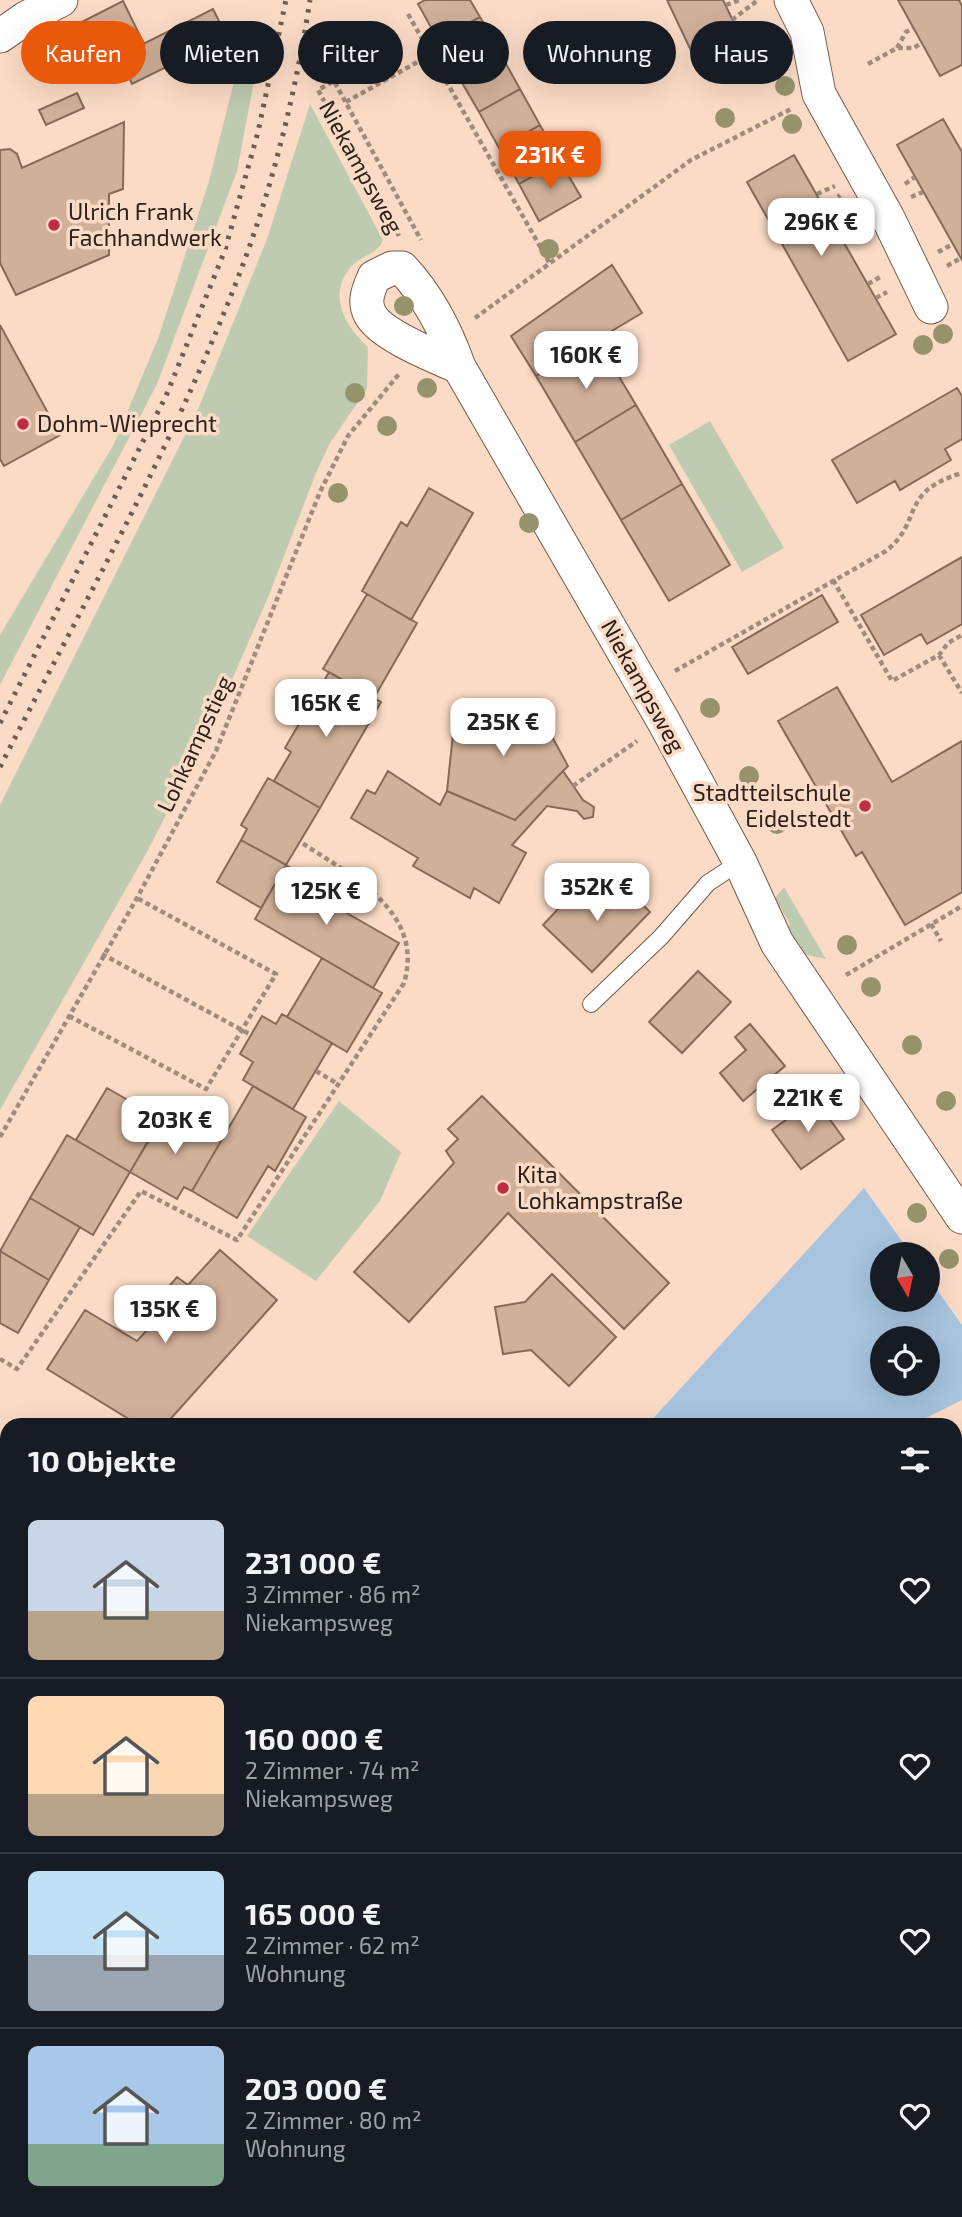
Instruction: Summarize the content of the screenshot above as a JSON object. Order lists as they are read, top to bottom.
{
  "streets": {
    "street": ["Niekampsweg"],
    "path": ["Lohkampstieg"]
  },
  "places": [
    "Ulrich Frank Fachhandwerk",
    "Dohm-Wieprecht",
    "Stadtteilschule Eidelstedt",
    "Kita Lohkampstraße"
  ],
  "north": "bottom",
  "page": {
    "chip": [
      "Kaufen",
      "Mieten",
      "Filter",
      "Neu",
      "Wohnung",
      "Haus"
    ],
    "price": [
      "231K €",
      "296K €",
      "160K €",
      "165K €",
      "235K €",
      "352K €",
      "125K €",
      "221K €",
      "203K €",
      "135K €"
    ],
    "heading": "10 Objekte",
    "list": [
      {
        "name": "231 000 €",
        "note": "3 Zimmer · 86 m² · Niekampsweg"
      },
      {
        "name": "160 000 €",
        "note": "2 Zimmer · 74 m² · Niekampsweg"
      },
      {
        "name": "165 000 €",
        "note": "2 Zimmer · 62 m² · Wohnung"
      },
      {
        "name": "203 000 €",
        "note": "2 Zimmer · 80 m² · Wohnung"
      }
    ]
  }
}
